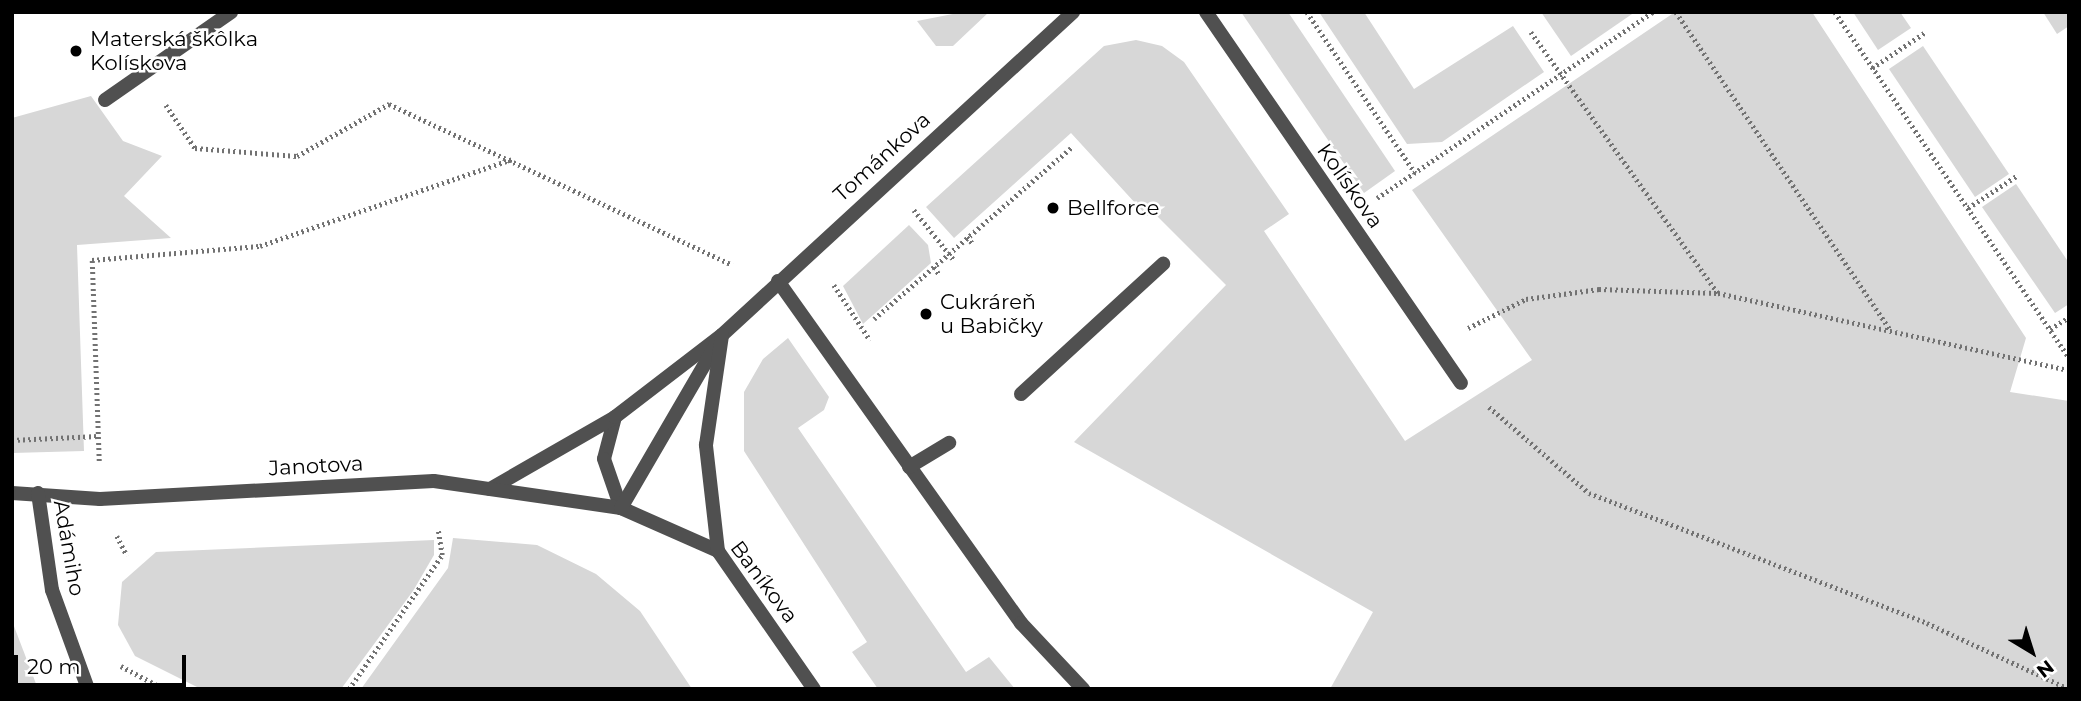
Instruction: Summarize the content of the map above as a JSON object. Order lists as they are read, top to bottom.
{
  "streets": {
    "street": [
      "Tománkova",
      "Kolískova",
      "Janotova",
      "Adámiho",
      "Baníkova"
    ]
  },
  "crossings": [
    ["Tománkova", "Janotova"],
    ["Tománkova", "Baníkova"],
    ["Janotova", "Adámiho"],
    ["Janotova", "Baníkova"]
  ],
  "places": ["Materská škôlka Kolískova", "Bellforce", "Cukráreň u Babičky"],
  "scale_bar": "20 m",
  "north": "bottom right"
}
